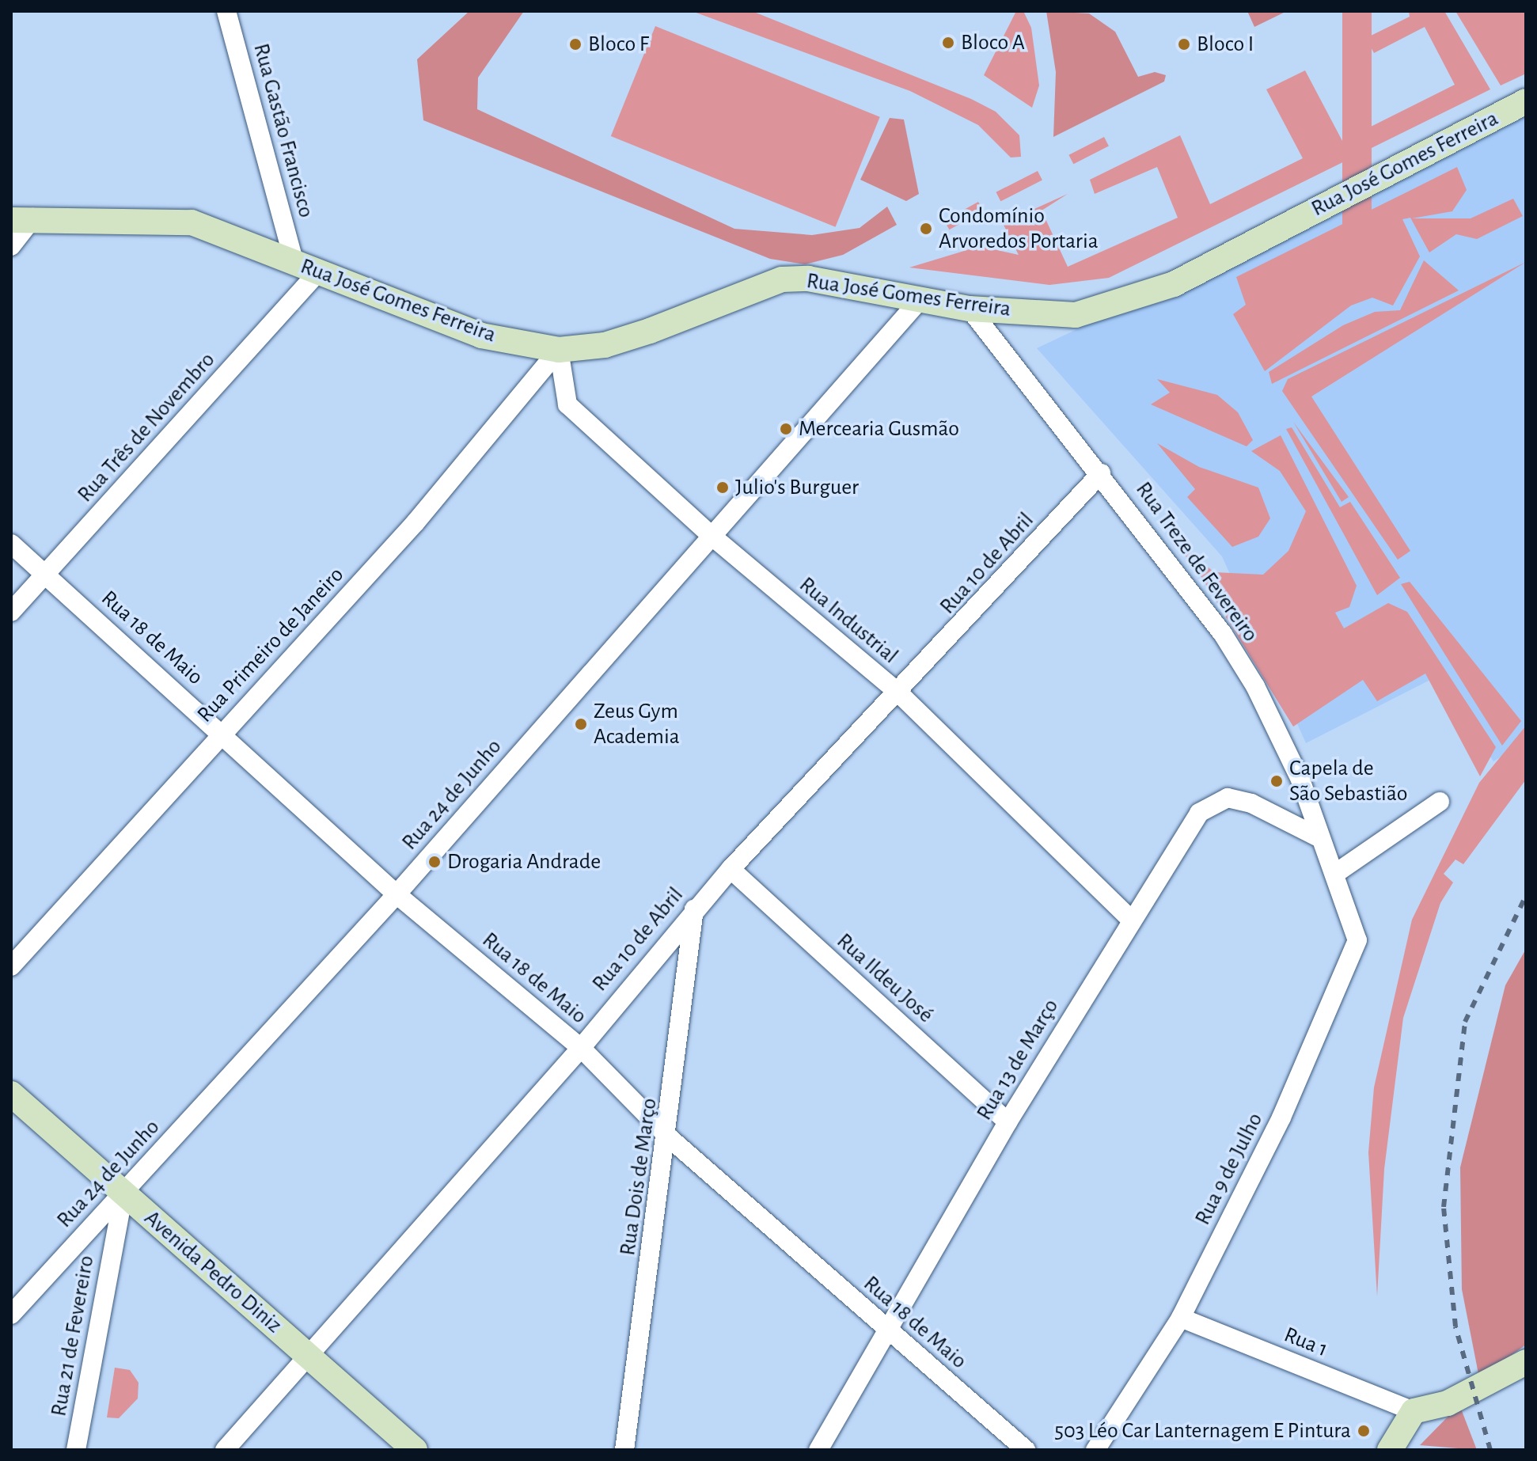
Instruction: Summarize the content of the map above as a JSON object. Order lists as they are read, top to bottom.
{
  "streets": {
    "street": [
      "Rua Gastão Francisco",
      "Rua José Gomes Ferreira",
      "Rua Três de Novembro",
      "Rua Treze de Fevereiro",
      "Rua 10 de Abril",
      "Rua Industrial",
      "Rua 18 de Maio",
      "Rua Primeiro de Janeiro",
      "Rua 24 de Junho",
      "Rua Ildeu José",
      "Rua 13 de Março",
      "Rua 9 de Julho",
      "Rua Dois de Março",
      "Avenida Pedro Diniz",
      "Rua 21 de Fevereiro",
      "Rua 1"
    ]
  },
  "crossings": [
    ["Rua Gastão Francisco", "Rua José Gomes Ferreira"],
    ["Rua Gastão Francisco", "Rua Três de Novembro"],
    ["Rua José Gomes Ferreira", "Rua Três de Novembro"],
    ["Rua José Gomes Ferreira", "Rua Treze de Fevereiro"],
    ["Rua José Gomes Ferreira", "Rua Industrial"],
    ["Rua José Gomes Ferreira", "Rua Primeiro de Janeiro"],
    ["Rua José Gomes Ferreira", "Rua 24 de Junho"],
    ["Rua Três de Novembro", "Rua 18 de Maio"],
    ["Rua Treze de Fevereiro", "Rua 10 de Abril"],
    ["Rua Treze de Fevereiro", "Rua 13 de Março"],
    ["Rua Treze de Fevereiro", "Rua 9 de Julho"],
    ["Rua 10 de Abril", "Rua Industrial"],
    ["Rua 10 de Abril", "Rua 18 de Maio"],
    ["Rua 10 de Abril", "Rua Ildeu José"],
    ["Rua 10 de Abril", "Rua Dois de Março"],
    ["Rua 10 de Abril", "Avenida Pedro Diniz"],
    ["Rua Industrial", "Rua Primeiro de Janeiro"],
    ["Rua Industrial", "Rua 24 de Junho"],
    ["Rua Industrial", "Rua 13 de Março"],
    ["Rua 18 de Maio", "Rua Primeiro de Janeiro"],
    ["Rua 18 de Maio", "Rua 24 de Junho"],
    ["Rua 18 de Maio", "Rua 13 de Março"],
    ["Rua 18 de Maio", "Rua Dois de Março"],
    ["Rua 24 de Junho", "Avenida Pedro Diniz"],
    ["Rua 24 de Junho", "Rua 21 de Fevereiro"],
    ["Rua Ildeu José", "Rua 13 de Março"],
    ["Rua 9 de Julho", "Rua 1"],
    ["Avenida Pedro Diniz", "Rua 21 de Fevereiro"]
  ],
  "places": [
    "Bloco A",
    "Bloco F",
    "Bloco I",
    "Condomínio Arvoredos Portaria",
    "Mercearia Gusmão",
    "Julio's Burguer",
    "Zeus Gym Academia",
    "Capela de São Sebastião",
    "Drogaria Andrade",
    "503 Léo Car Lanternagem E Pintura"
  ]
}
